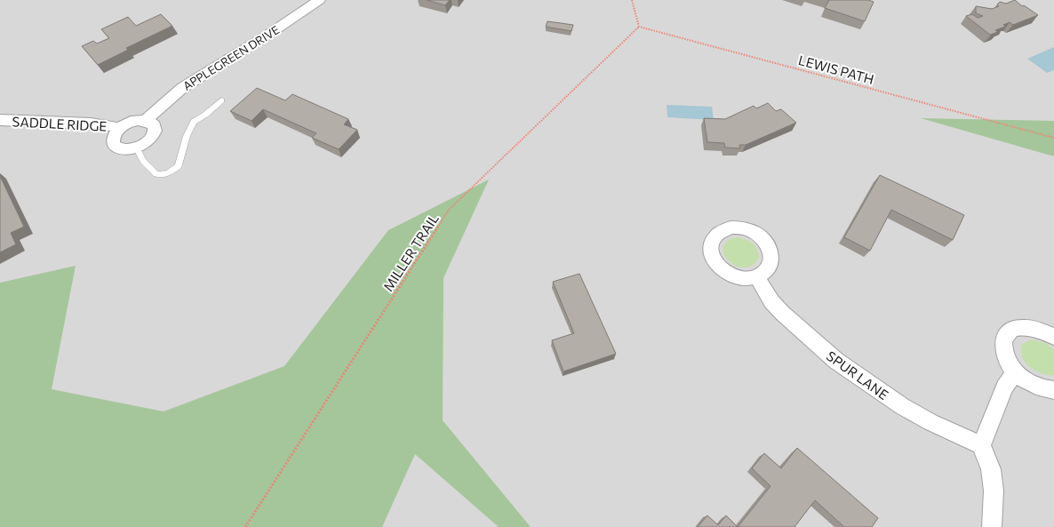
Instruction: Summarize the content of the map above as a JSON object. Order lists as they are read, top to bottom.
{
  "streets": {
    "street": ["APPLEGREEN DRIVE", "SADDLE RIDGE", "SPUR LANE"],
    "path": ["LEWIS PATH", "MILLER TRAIL"]
  },
  "crossings": [
    ["APPLEGREEN DRIVE", "SADDLE RIDGE"],
    ["LEWIS PATH", "MILLER TRAIL"]
  ]
}
